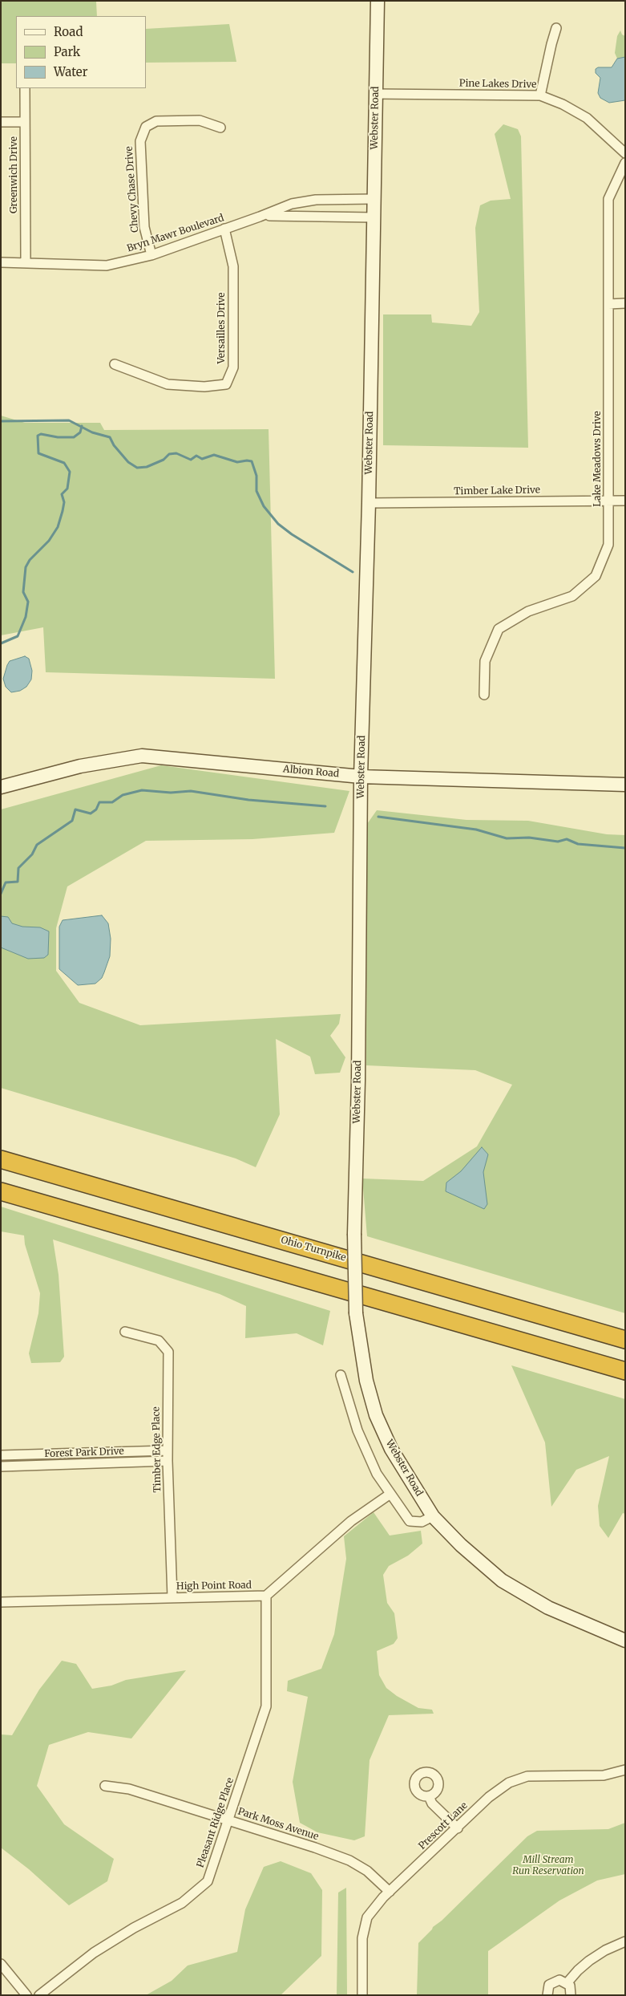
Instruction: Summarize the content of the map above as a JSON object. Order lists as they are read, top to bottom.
{
  "streets": {
    "highway": ["Ohio Turnpike"],
    "street": [
      "Pine Lakes Drive",
      "Webster Road",
      "Greenwich Drive",
      "Chevy Chase Drive",
      "Bryn Mawr Boulevard",
      "Versailles Drive",
      "Lake Meadows Drive",
      "Timber Lake Drive",
      "Albion Road",
      "Timber Edge Place",
      "Forest Park Drive",
      "High Point Road",
      "Pleasant Ridge Place",
      "Park Moss Avenue",
      "Prescott Lane"
    ]
  },
  "crossings": [
    ["Pine Lakes Drive", "Webster Road"],
    ["Webster Road", "Bryn Mawr Boulevard"],
    ["Webster Road", "Timber Lake Drive"],
    ["Webster Road", "Albion Road"],
    ["Greenwich Drive", "Bryn Mawr Boulevard"],
    ["Chevy Chase Drive", "Bryn Mawr Boulevard"],
    ["Bryn Mawr Boulevard", "Versailles Drive"],
    ["Lake Meadows Drive", "Timber Lake Drive"],
    ["Timber Edge Place", "Forest Park Drive"],
    ["Timber Edge Place", "High Point Road"],
    ["High Point Road", "Pleasant Ridge Place"],
    ["Pleasant Ridge Place", "Park Moss Avenue"],
    ["Park Moss Avenue", "Prescott Lane"]
  ],
  "parks": ["Mill Stream Run Reservation"],
  "legend": ["Road", "Park", "Water"]
}
